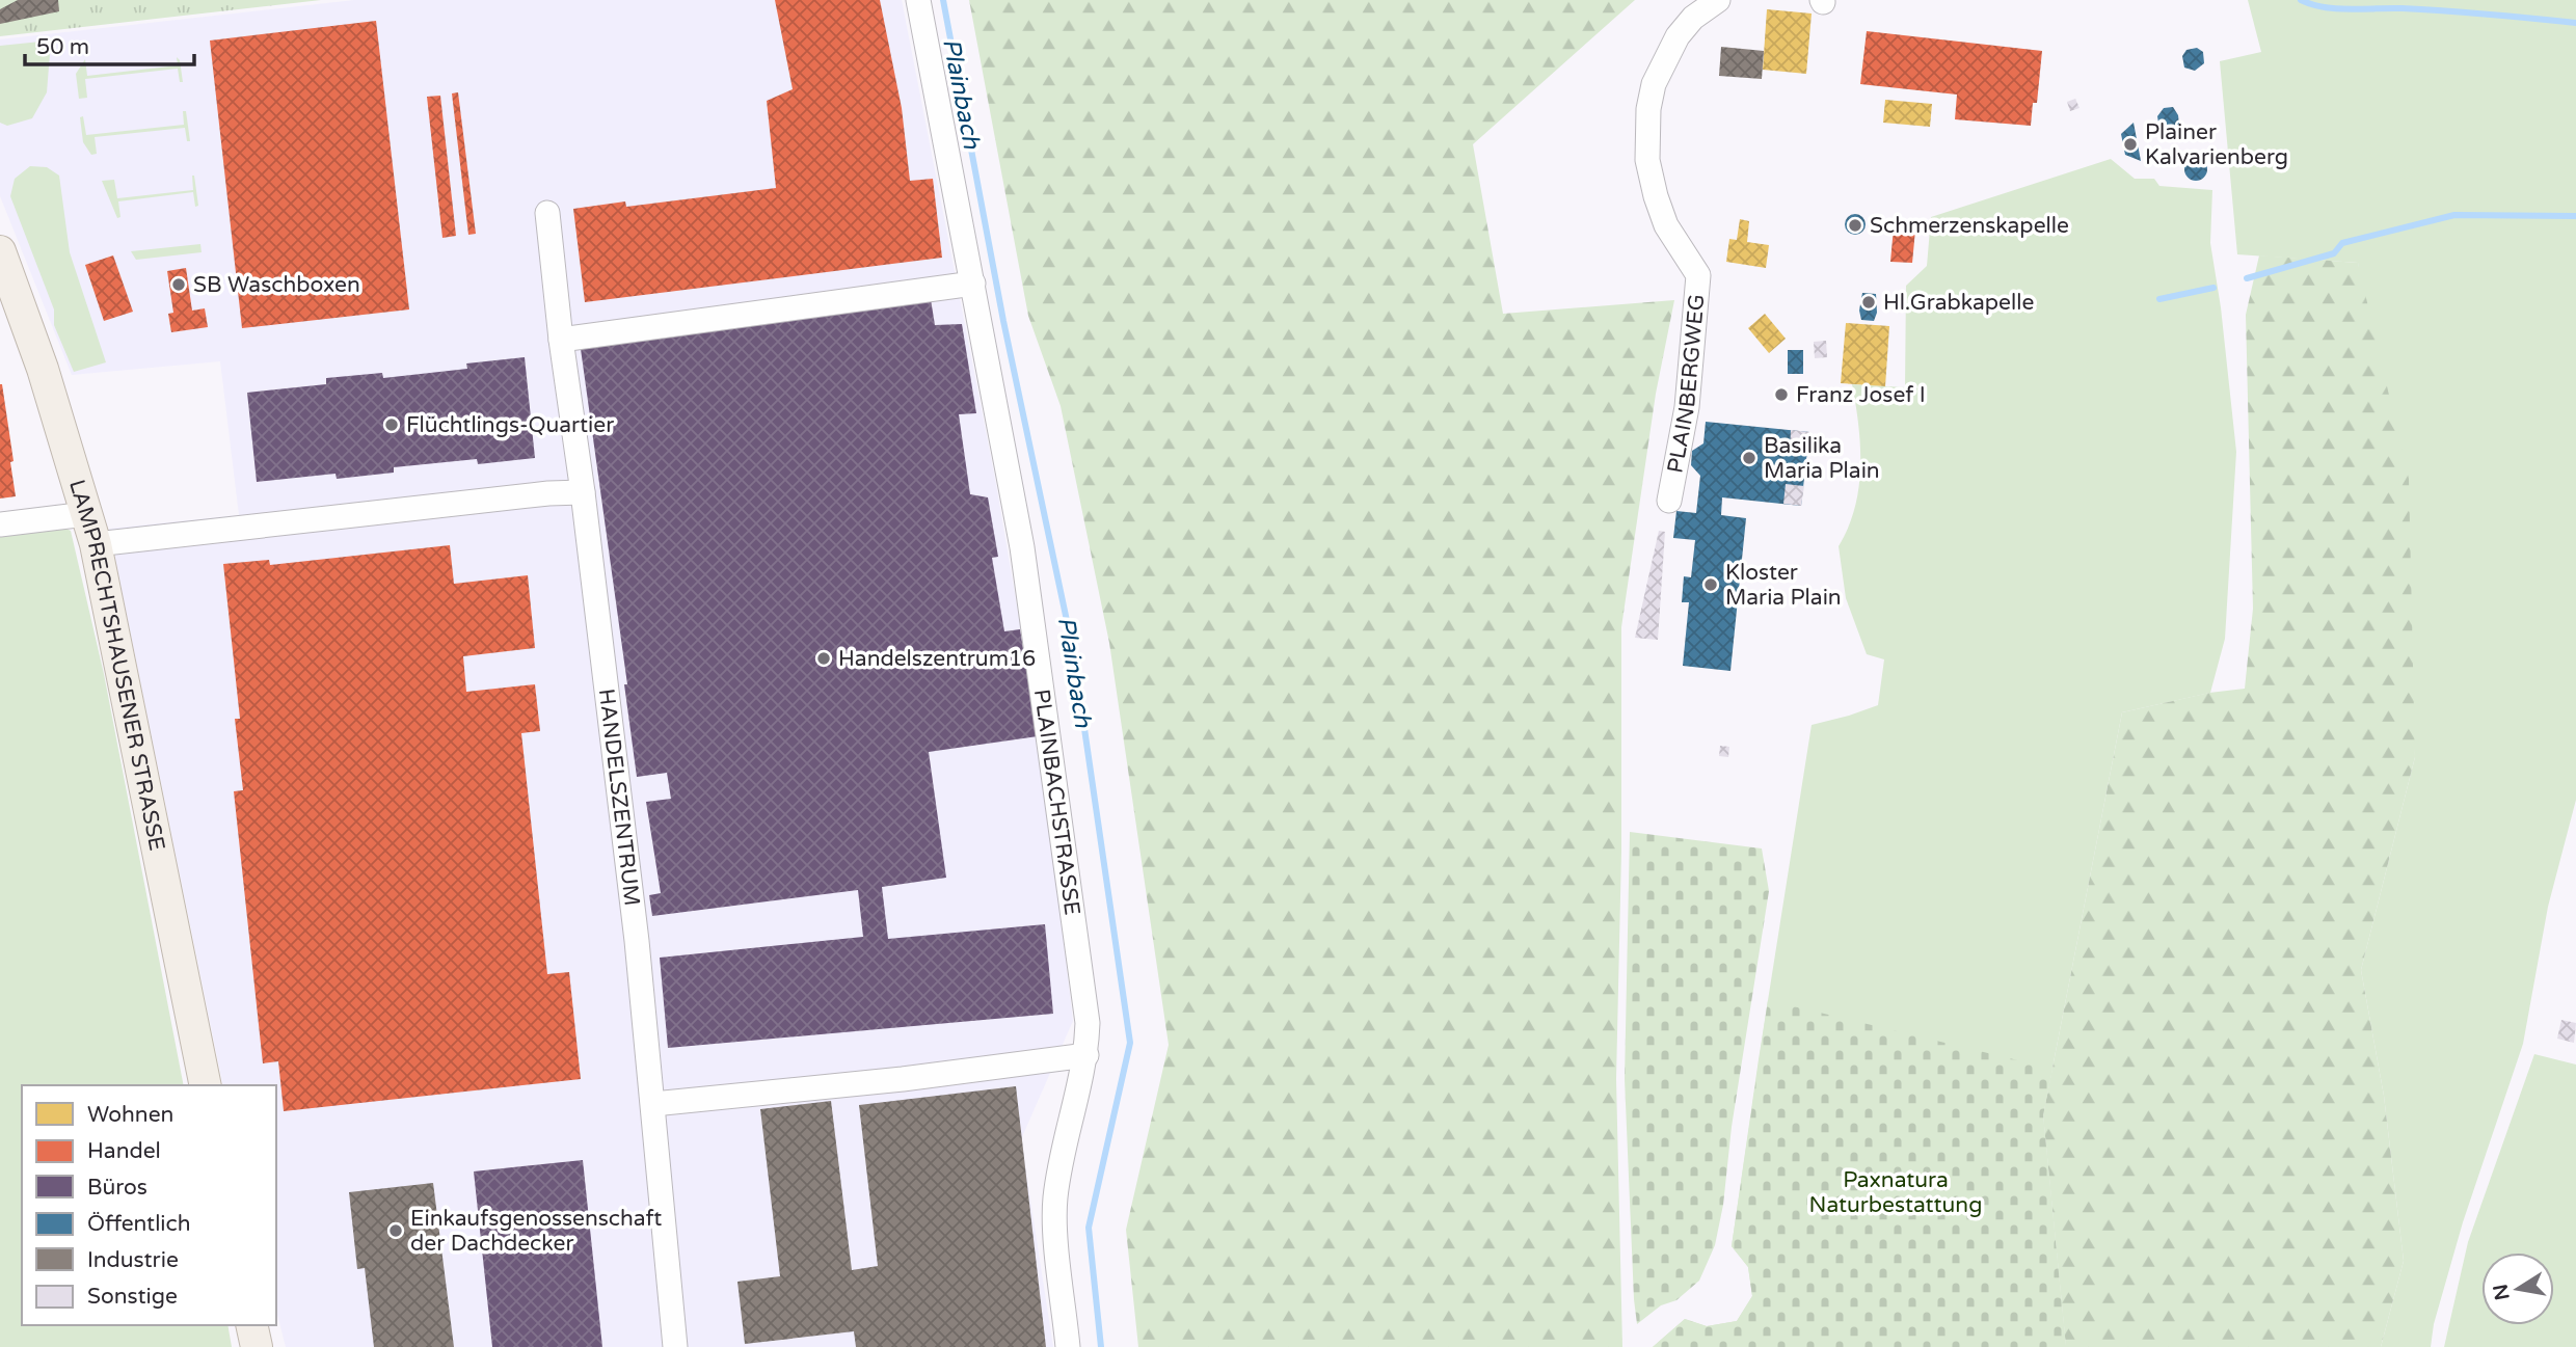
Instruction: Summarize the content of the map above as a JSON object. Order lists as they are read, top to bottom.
{
  "streets": {
    "main road": ["LAMPRECHTSHAUSENER STRASSE"],
    "street": ["PLAINBERGWEG", "HANDELSZENTRUM", "PLAINBACHSTRASSE"]
  },
  "water": ["Plainbach"],
  "parks": ["Paxnatura Naturbestattung"],
  "places": [
    "Plainer Kalvarienberg",
    "Schmerzenskapelle",
    "SB Waschboxen",
    "Hl.Grabkapelle",
    "Franz Josef I",
    "Flüchtlings-Quartier",
    "Basilika Maria Plain",
    "Kloster Maria Plain",
    "Handelszentrum16",
    "Einkaufsgenossenschaft der Dachdecker"
  ],
  "legend": [
    "Wohnen",
    "Handel",
    "Büros",
    "Öffentlich",
    "Industrie",
    "Sonstige"
  ],
  "scale_bar": "50 m",
  "north": "left"
}
